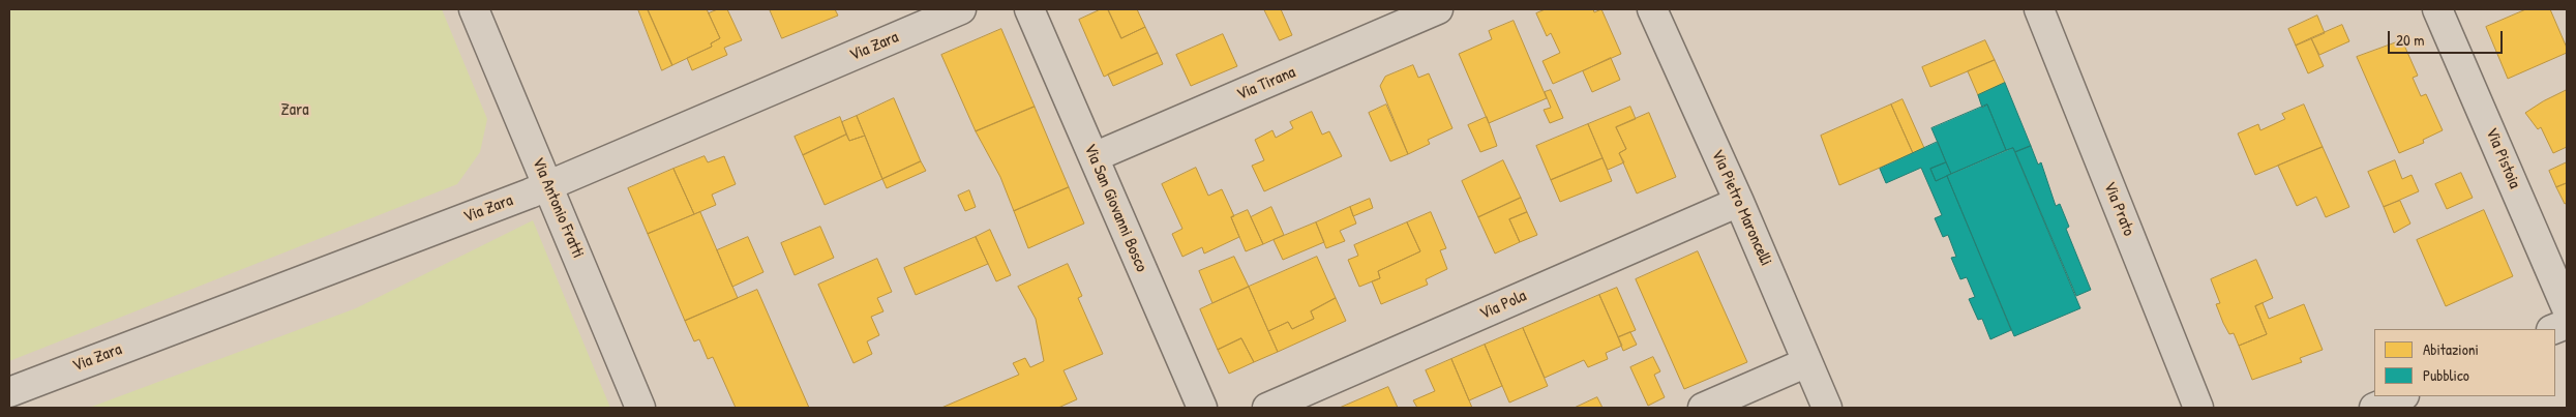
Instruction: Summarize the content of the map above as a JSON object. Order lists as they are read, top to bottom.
{
  "streets": {
    "street": [
      "Via Zara",
      "Via Tirana",
      "Via Pistoia",
      "Via Antonio Fratti",
      "Via San Giovanni Bosco",
      "Via Pietro Maroncelli",
      "Via Prato",
      "Via Pola"
    ]
  },
  "crossings": [
    ["Via Zara", "Via Antonio Fratti"],
    ["Via Tirana", "Via San Giovanni Bosco"],
    ["Via Pietro Maroncelli", "Via Pola"]
  ],
  "parks": ["Zara"],
  "legend": ["Abitazioni", "Pubblico"],
  "scale_bar": "20 m"
}
